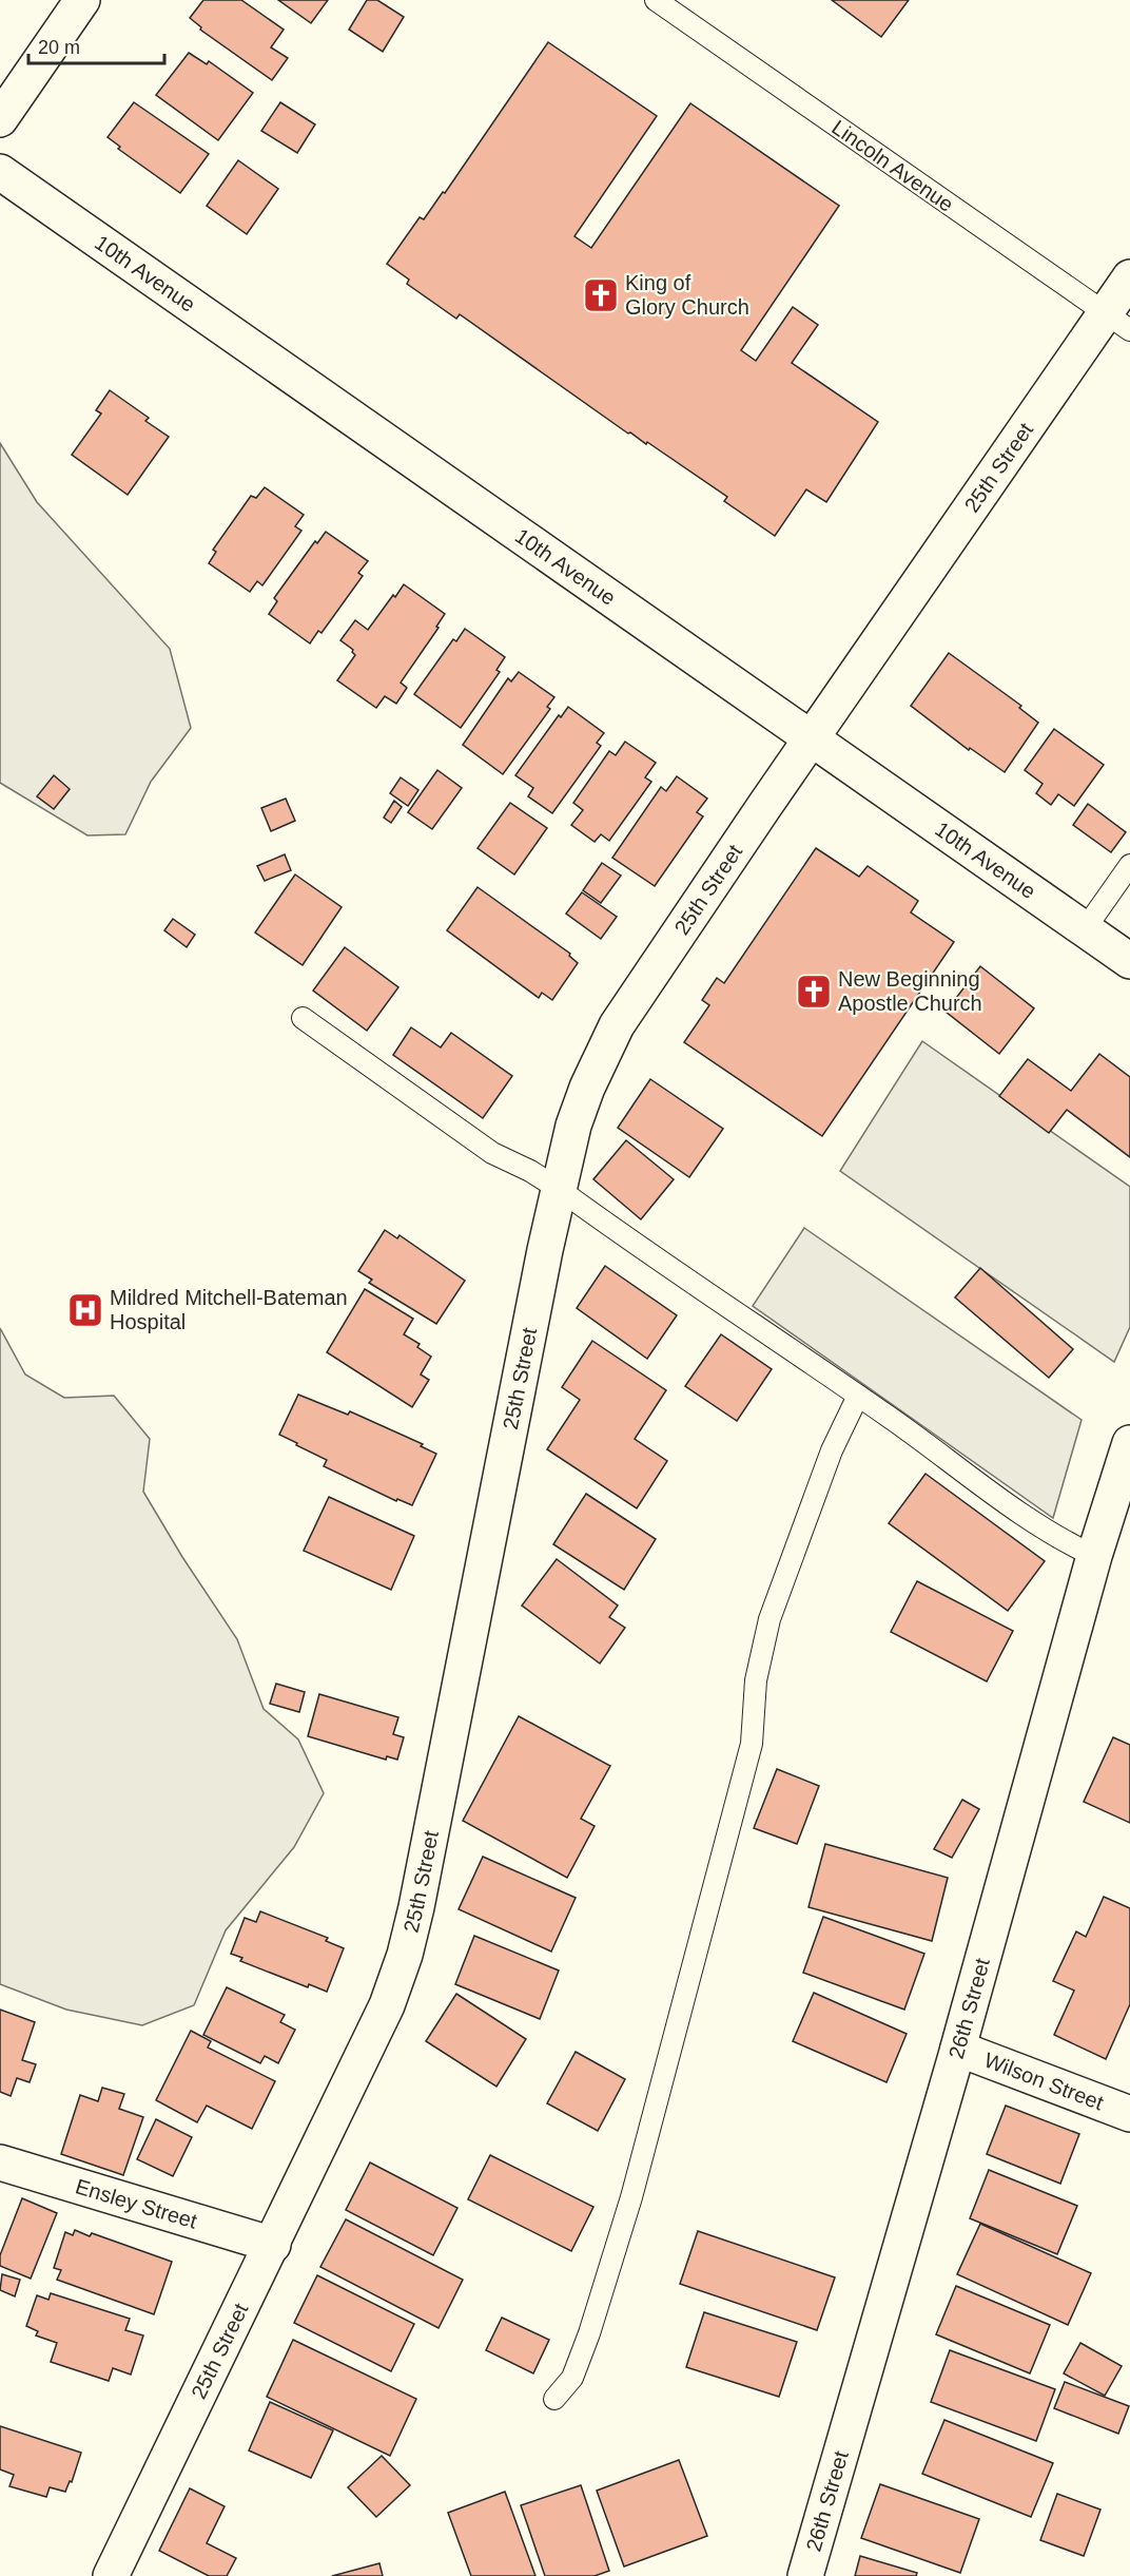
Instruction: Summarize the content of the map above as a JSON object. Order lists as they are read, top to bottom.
{
  "streets": {
    "street": [
      "10th Avenue",
      "25th Street",
      "26th Street",
      "Wilson Street",
      "Ensley Street"
    ],
    "lane": ["Lincoln Avenue"]
  },
  "crossings": [
    ["Lincoln Avenue", "25th Street"],
    ["10th Avenue", "25th Street"],
    ["25th Street", "Ensley Street"],
    ["26th Street", "Wilson Street"]
  ],
  "places": {
    "church": ["King of Glory Church", "New Beginning Apostle Church"],
    "hospital": ["Mildred Mitchell-Bateman Hospital"]
  },
  "scale_bar": "20 m"
}
